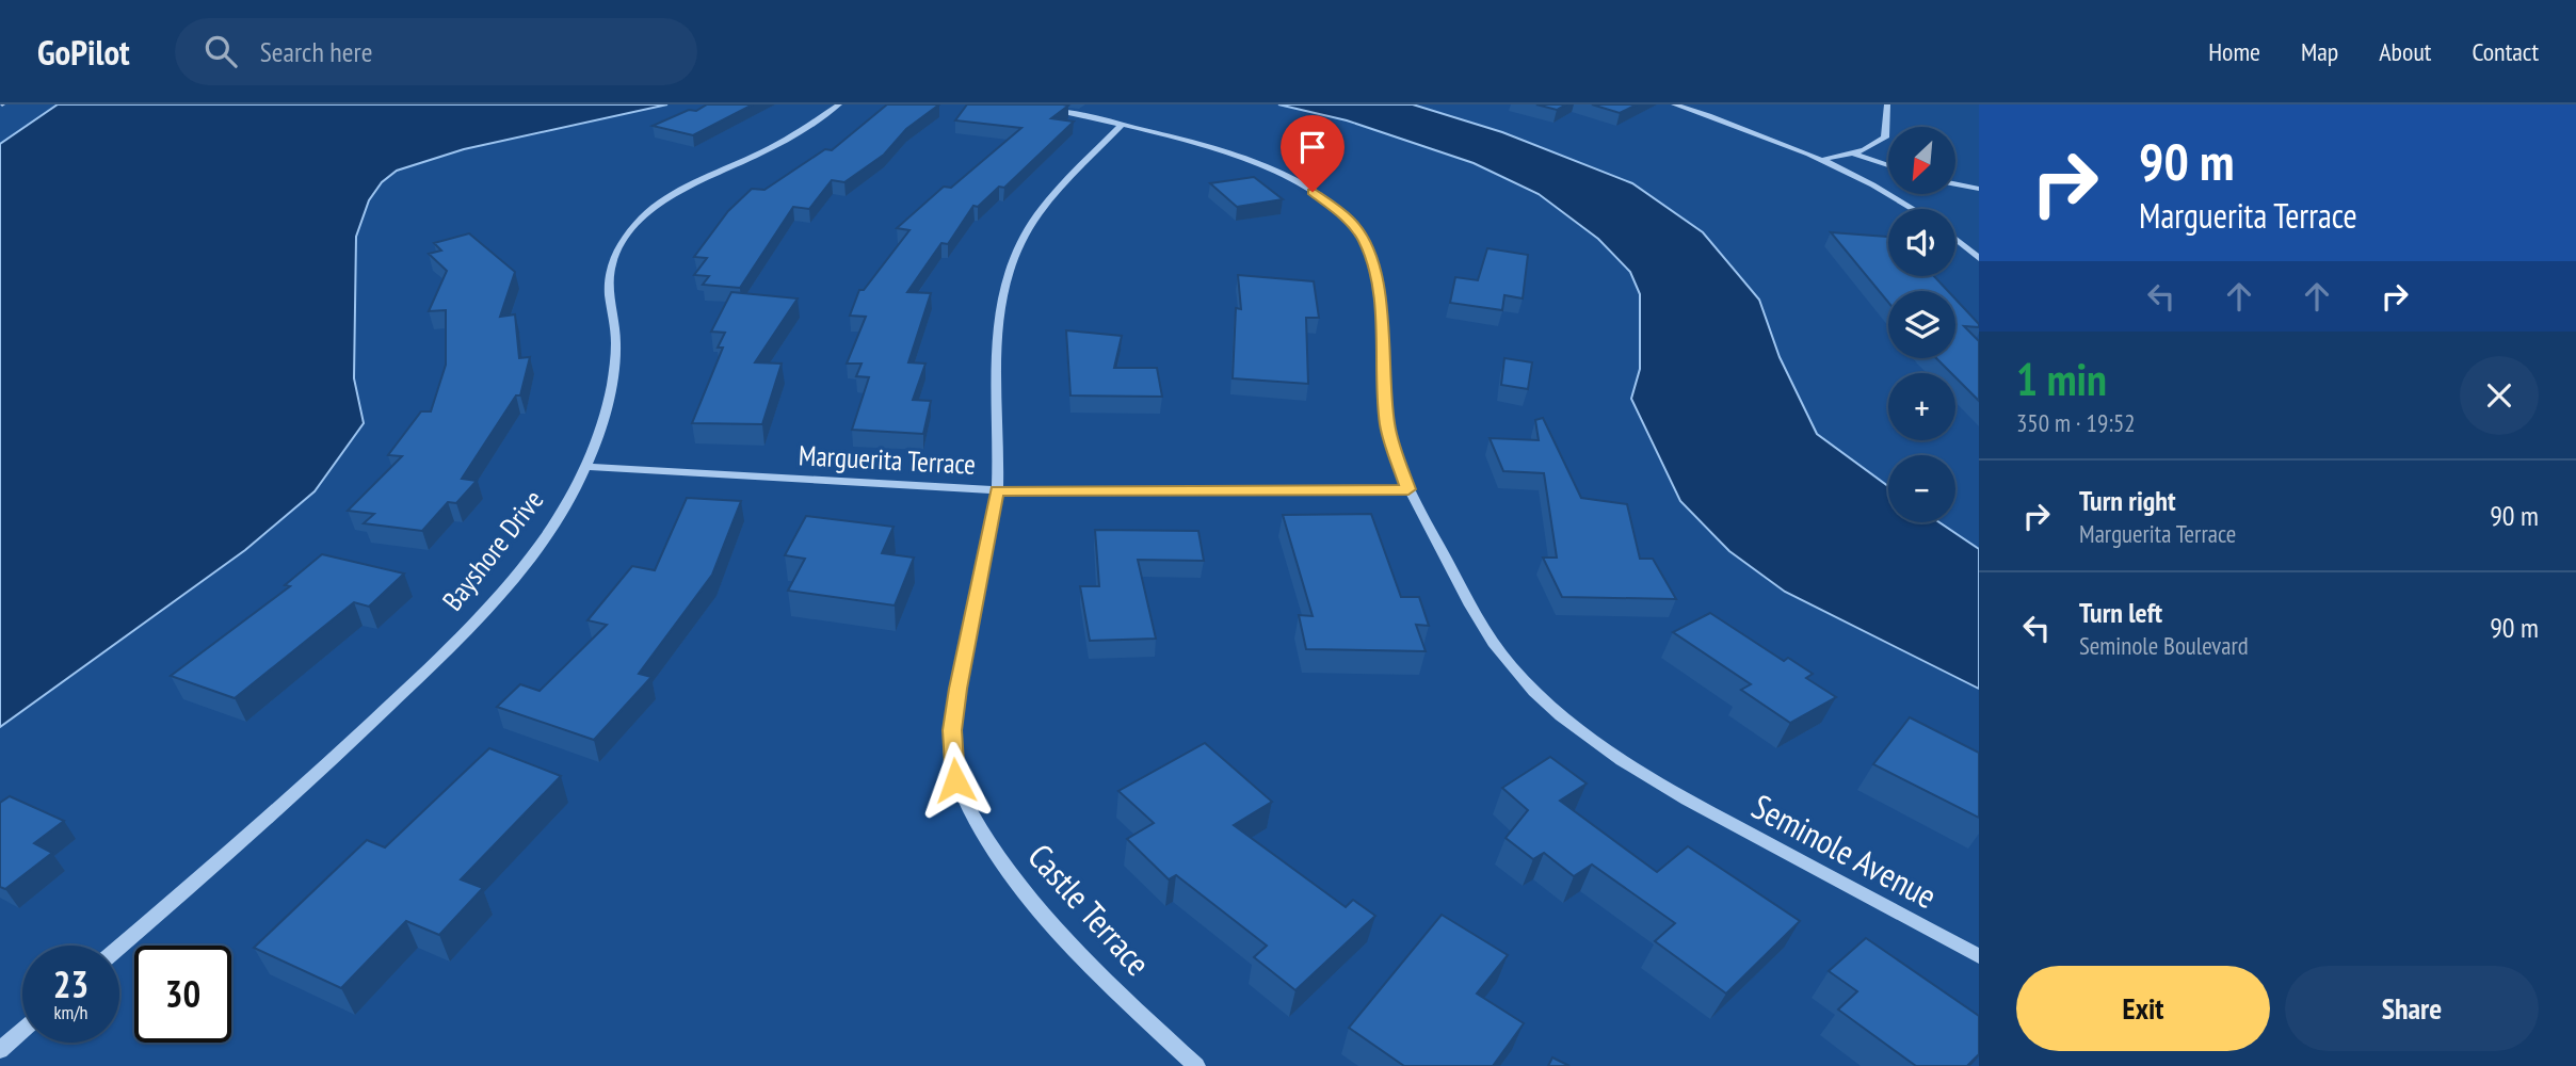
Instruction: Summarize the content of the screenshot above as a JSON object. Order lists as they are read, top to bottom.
{
  "streets": {
    "street": [
      "Marguerita Terrace",
      "Bayshore Drive",
      "Seminole Avenue",
      "Castle Terrace"
    ]
  },
  "crossings": [
    ["Marguerita Terrace", "Bayshore Drive"],
    ["Marguerita Terrace", "Castle Terrace"]
  ],
  "north": "bottom left",
  "page": {
    "header": "GoPilot",
    "search": "Search here",
    "nav": [
      "Home",
      "Map",
      "About",
      "Contact"
    ],
    "turn": ["90 m", "Marguerita Terrace"],
    "map_buttons": ["+", "−"],
    "heading": ["1 min", "350 m · 19:52"],
    "list": [
      {
        "name": "Turn right",
        "note": "Marguerita Terrace",
        "value": "90 m"
      },
      {
        "name": "Turn left",
        "note": "Seminole Boulevard",
        "value": "90 m"
      }
    ],
    "speed": "23 km/h",
    "limit": "30",
    "buttons": ["Exit", "Share"]
  }
}
